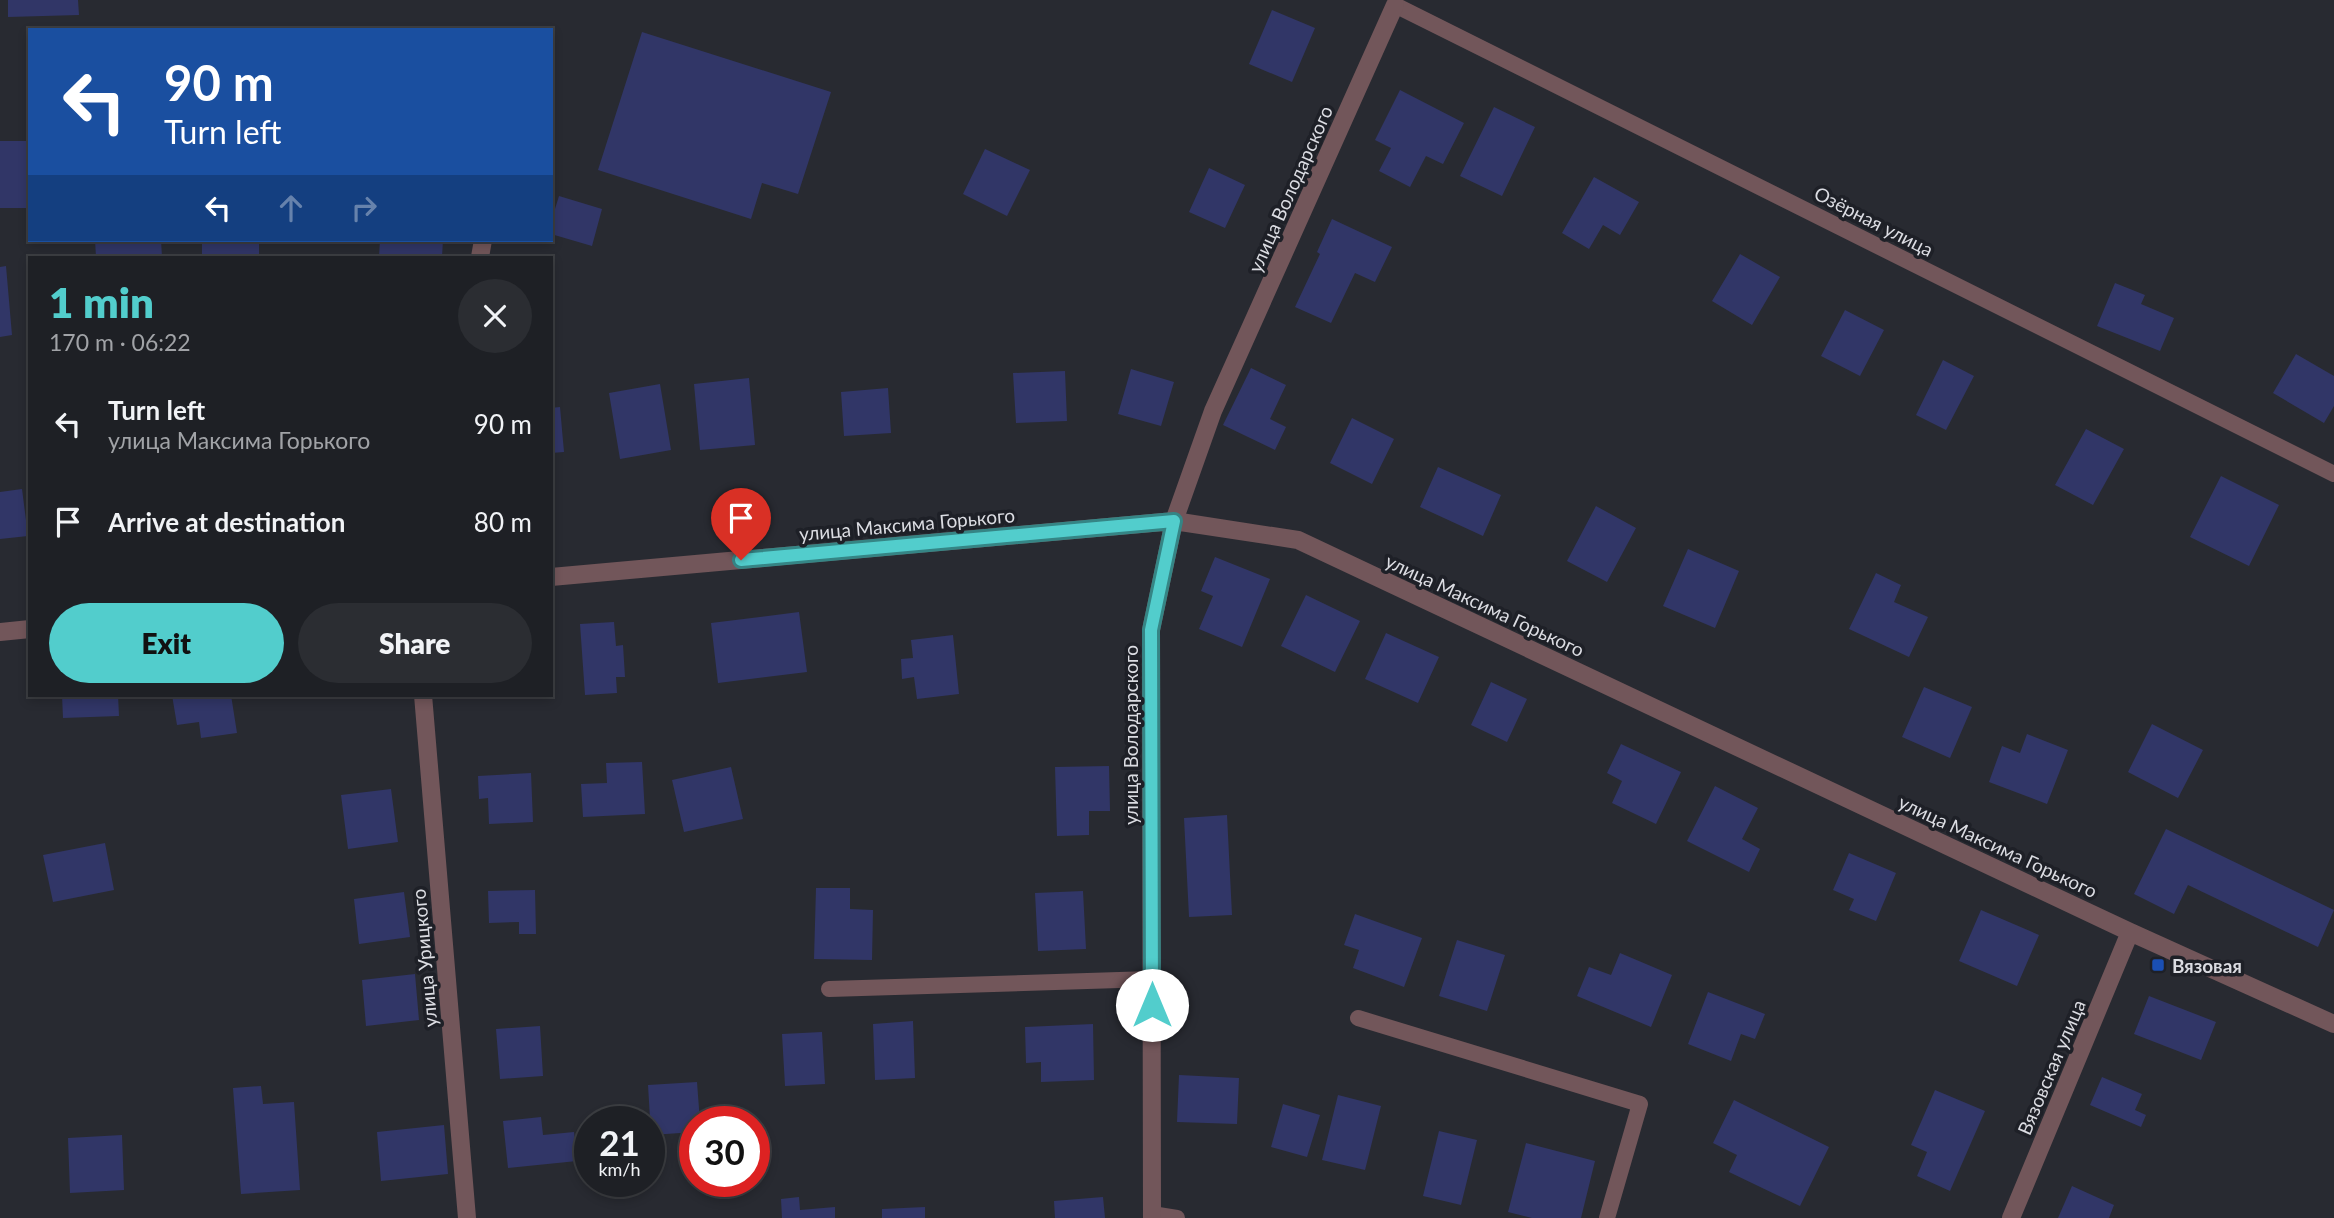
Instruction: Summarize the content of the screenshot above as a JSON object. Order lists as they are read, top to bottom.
{
  "streets": {
    "street": [
      "улица Володарского",
      "улица Максима Горького",
      "улица Урицкого",
      "Вязовская улица"
    ],
    "lane": ["Озёрная улица"]
  },
  "crossings": [
    ["улица Володарского", "Озёрная улица"],
    ["улица Володарского", "улица Максима Горького"],
    ["улица Максима Горького", "Вязовская улица"]
  ],
  "places": {
    "transit": ["Вязовая"]
  },
  "page": {
    "turn": ["90 m", "Turn left"],
    "heading": ["1 min", "170 m · 06:22"],
    "list": [
      {
        "name": "Turn left",
        "note": "улица Максима Горького",
        "value": "90 m"
      },
      {
        "name": "Arrive at destination",
        "value": "80 m"
      }
    ],
    "buttons": ["Exit", "Share"],
    "speed": "21 km/h",
    "limit": "30"
  }
}
